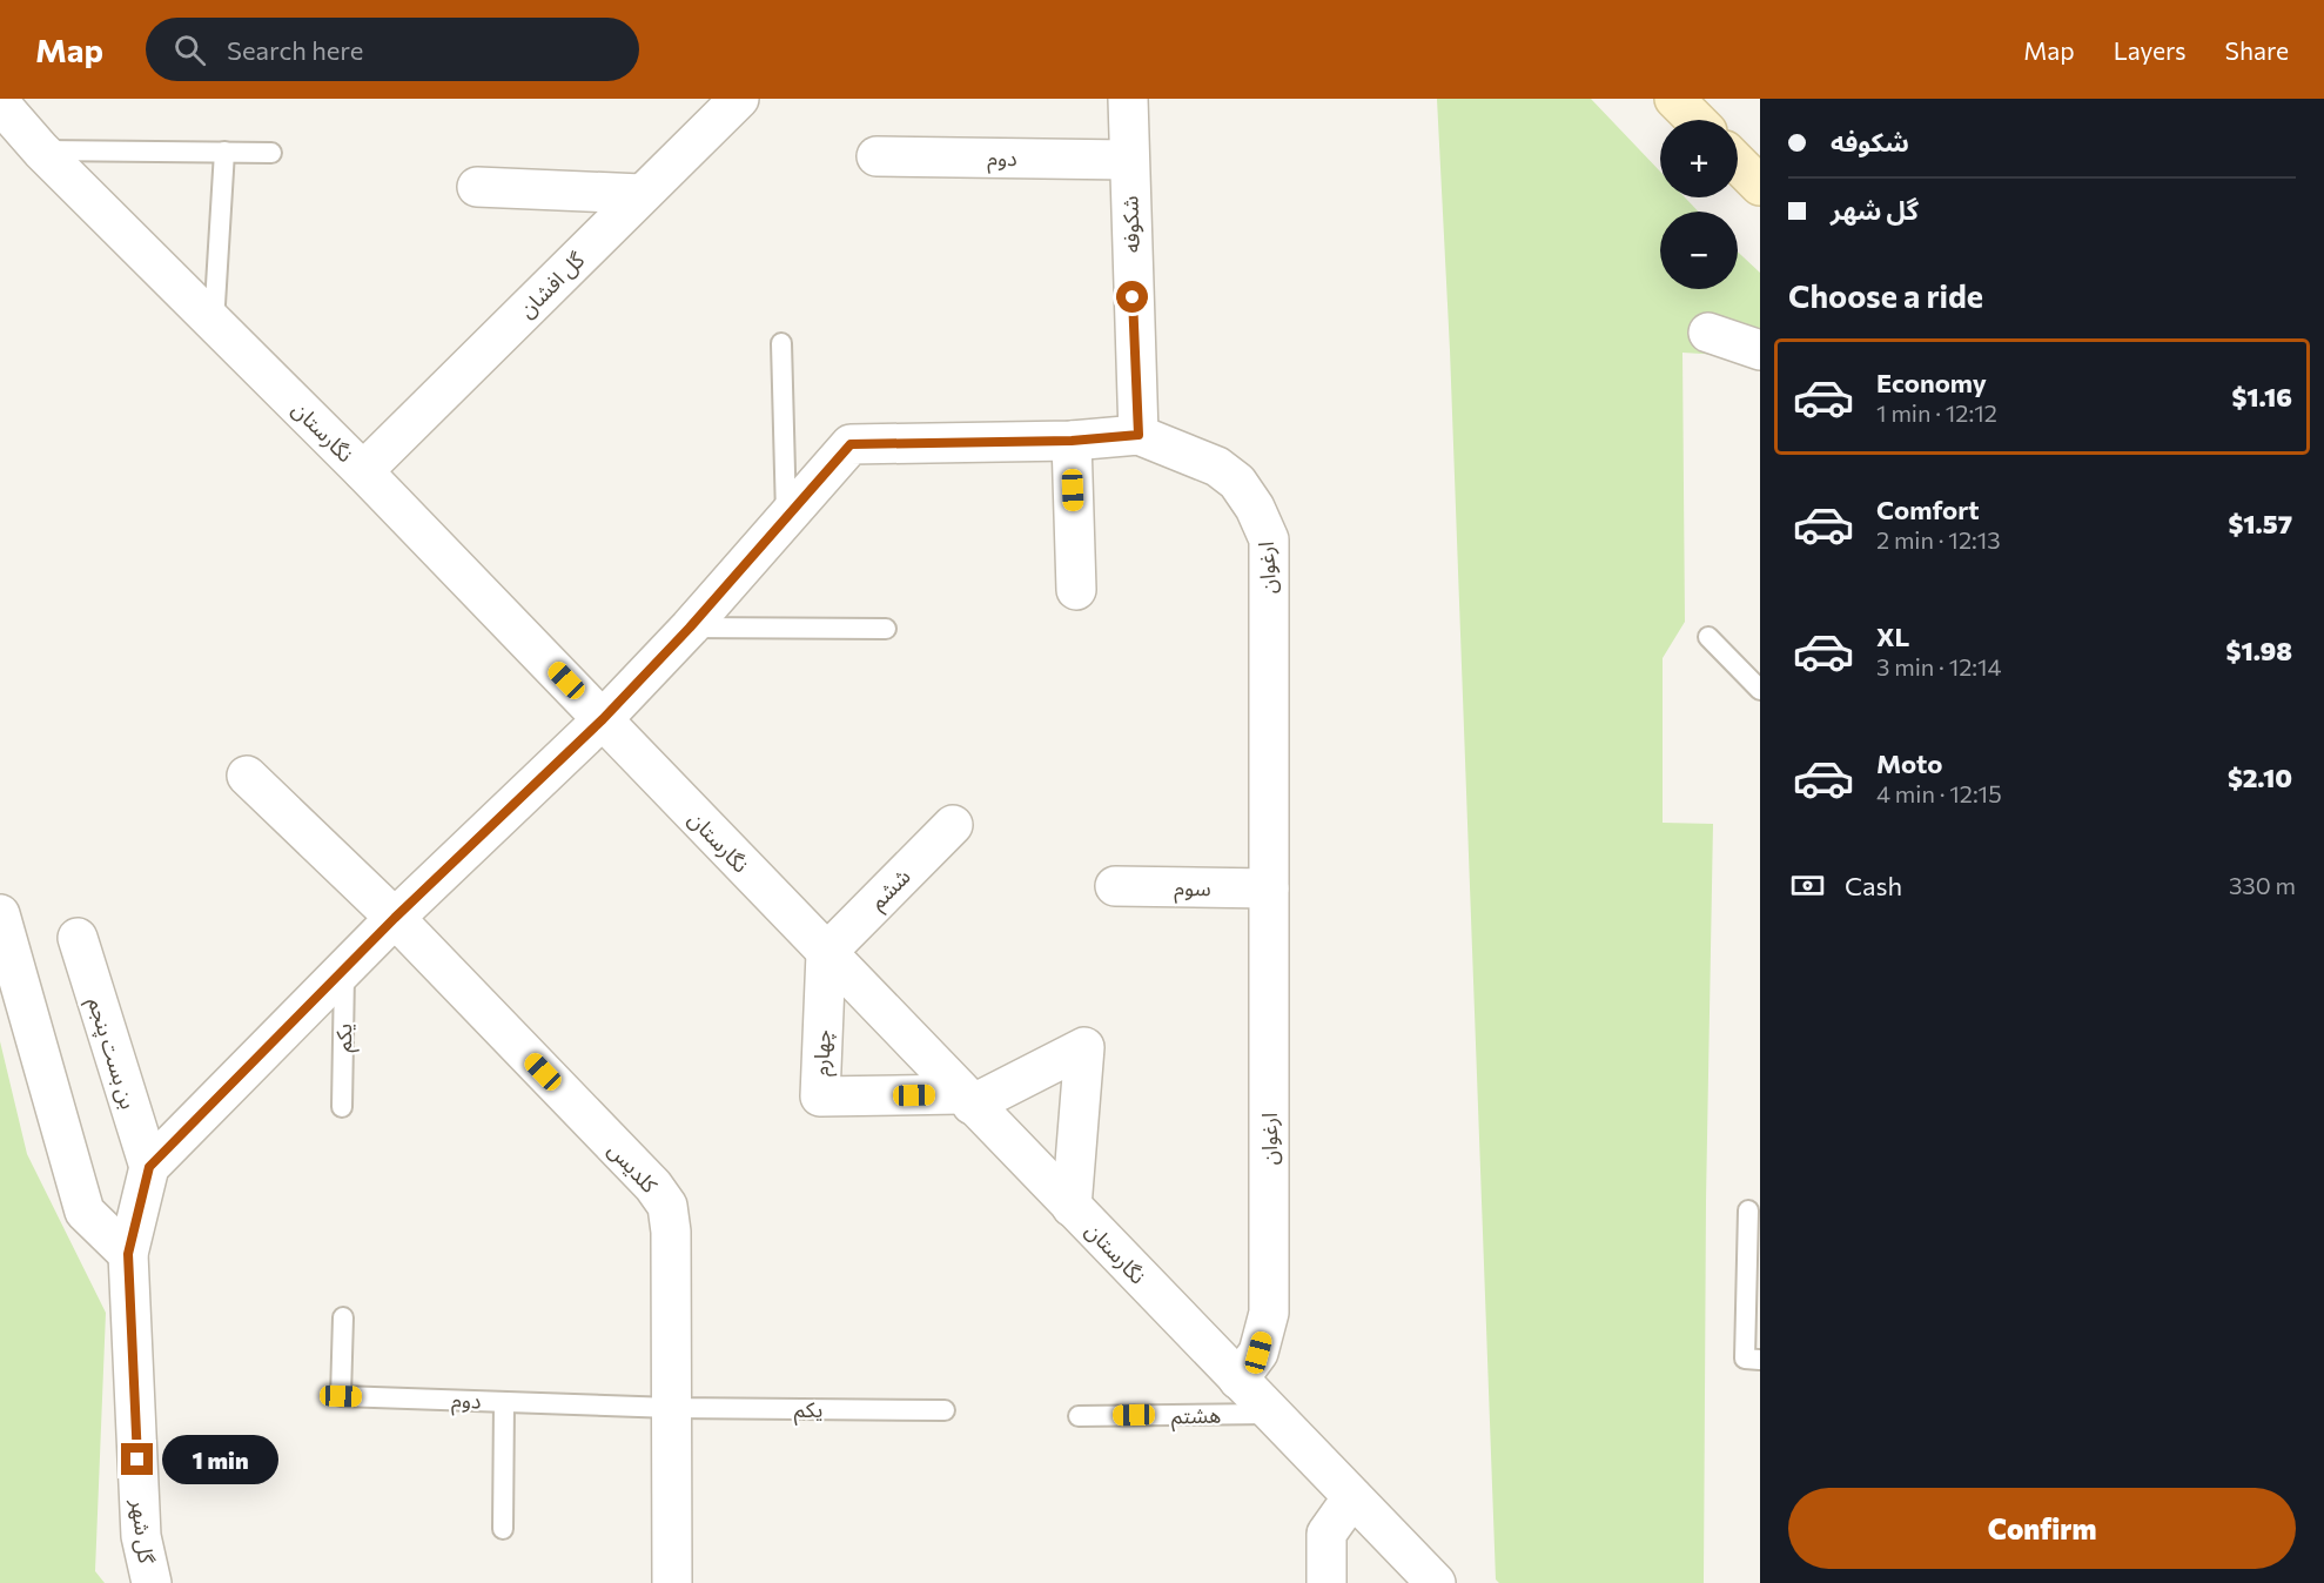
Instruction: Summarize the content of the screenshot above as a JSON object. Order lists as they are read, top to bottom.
{
  "streets": {
    "street": [
      "دوم",
      "شکوفه",
      "گل افشان",
      "نگارستان",
      "ارغوان",
      "سوم",
      "ششم",
      "بن بست پنجم",
      "چهارم",
      "کلدیس",
      "گل شهر"
    ],
    "lane": ["یکم", "هشتم"]
  },
  "crossings": [
    ["دوم", "شکوفه"],
    ["دوم", "یکم"],
    ["دوم", "کلدیس"],
    ["شکوفه", "ارغوان"],
    ["گل افشان", "نگارستان"],
    ["نگارستان", "ارغوان"],
    ["نگارستان", "ششم"],
    ["نگارستان", "چهارم"],
    ["نگارستان", "هشتم"],
    ["ارغوان", "سوم"],
    ["ارغوان", "کلدیس"],
    ["ارغوان", "گل شهر"],
    ["ششم", "چهارم"],
    ["یکم", "کلدیس"],
    ["یکم", "گل شهر"],
    ["بن بست پنجم", "گل شهر"],
    ["کلدیس", "گل شهر"]
  ],
  "page": {
    "header": "Map",
    "search": "Search here",
    "nav": ["Map", "Layers", "Share"],
    "banner": ["شکوفه", "گل شهر"],
    "map_buttons": ["+", "−"],
    "heading": "Choose a ride",
    "list": [
      {
        "name": "Economy",
        "note": "1 min · 12:12",
        "value": "$1.16"
      },
      {
        "name": "Comfort",
        "note": "2 min · 12:13",
        "value": "$1.57"
      },
      {
        "name": "XL",
        "note": "3 min · 12:14",
        "value": "$1.98"
      },
      {
        "name": "Moto",
        "note": "4 min · 12:15",
        "value": "$2.10"
      }
    ],
    "pay": ["Cash", "330 m"],
    "bubble": "1 min",
    "buttons": "Confirm"
  }
}
